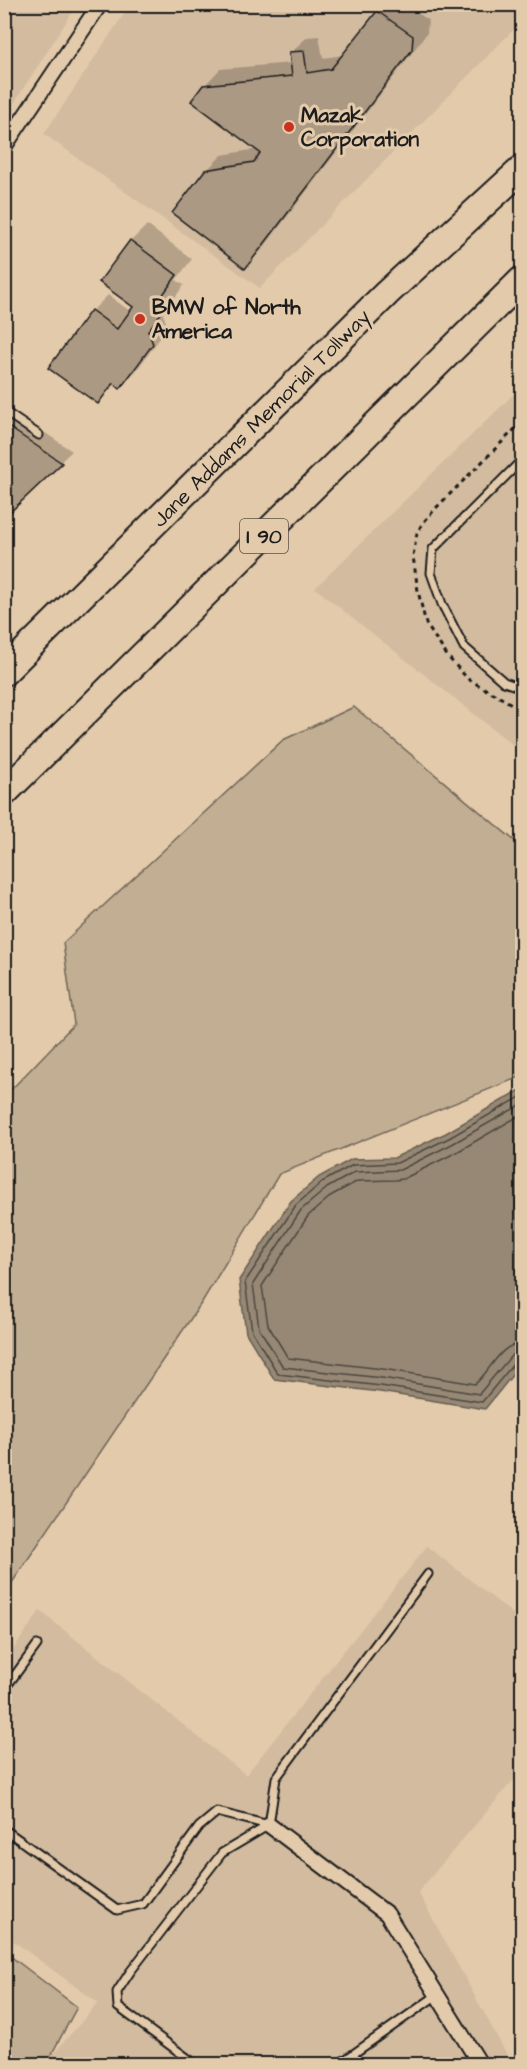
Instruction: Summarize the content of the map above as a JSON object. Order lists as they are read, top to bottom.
{
  "streets": {
    "highway": ["Jane Addams Memorial Tollway", "I 90"]
  },
  "places": ["Mazak Corporation", "BMW of North America"]
}
